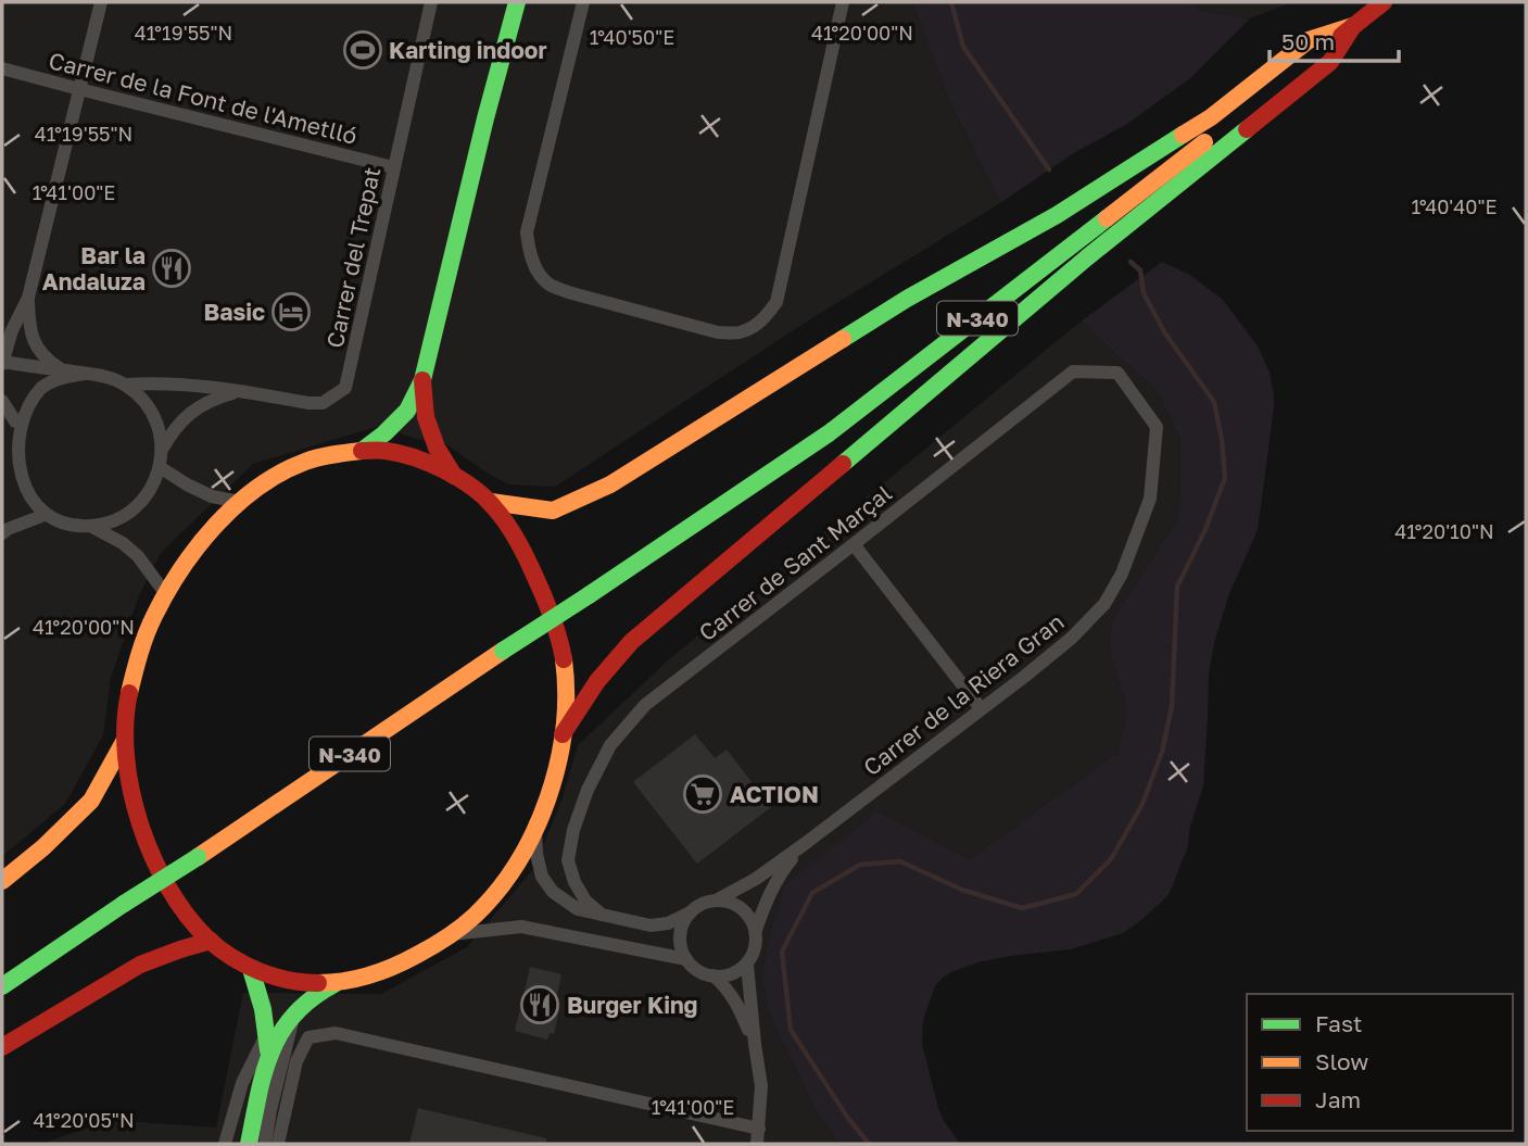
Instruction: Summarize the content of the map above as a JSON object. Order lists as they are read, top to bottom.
{
  "streets": {
    "main road": ["N-340"],
    "street": [
      "Carrer de la Font de l'Ametlló",
      "Carrer del Trepat",
      "Carrer de Sant Marçal",
      "Carrer de la Riera Gran"
    ]
  },
  "crossings": [
    ["Carrer de la Font de l'Ametlló", "Carrer del Trepat"],
    ["Carrer de Sant Marçal", "Carrer de la Riera Gran"]
  ],
  "places": {
    "sports": ["Karting indoor"],
    "restaurant": ["Bar la Andaluza", "Burger King"],
    "hotel": ["Basic"],
    "supermarket": ["ACTION"]
  },
  "legend": ["Fast", "Slow", "Jam"],
  "scale_bar": "50 m",
  "coordinates": [
    "41°19'55\"N",
    "41°20'00\"N",
    "1°40'50\"E",
    "1°41'00\"E",
    "1°40'40\"E",
    "41°20'10\"N",
    "41°20'05\"N"
  ]
}
